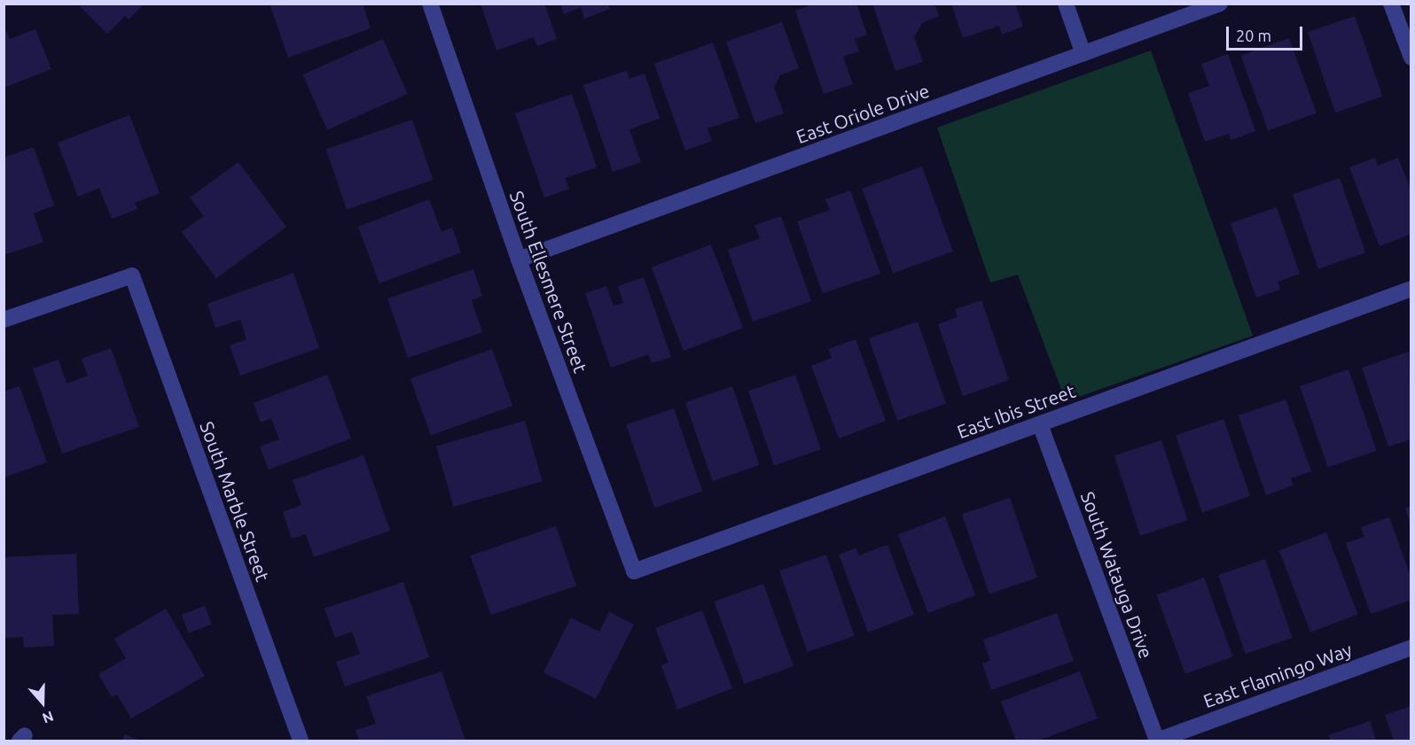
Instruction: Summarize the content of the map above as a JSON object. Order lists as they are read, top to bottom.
{
  "streets": {
    "street": [
      "East Oriole Drive",
      "South Ellesmere Street",
      "East Ibis Street",
      "South Marble Street",
      "South Watauga Drive",
      "East Flamingo Way"
    ]
  },
  "crossings": [
    ["East Oriole Drive", "South Ellesmere Street"],
    ["South Ellesmere Street", "East Ibis Street"],
    ["East Ibis Street", "South Watauga Drive"],
    ["South Watauga Drive", "East Flamingo Way"]
  ],
  "scale_bar": "20 m",
  "north": "bottom"
}
